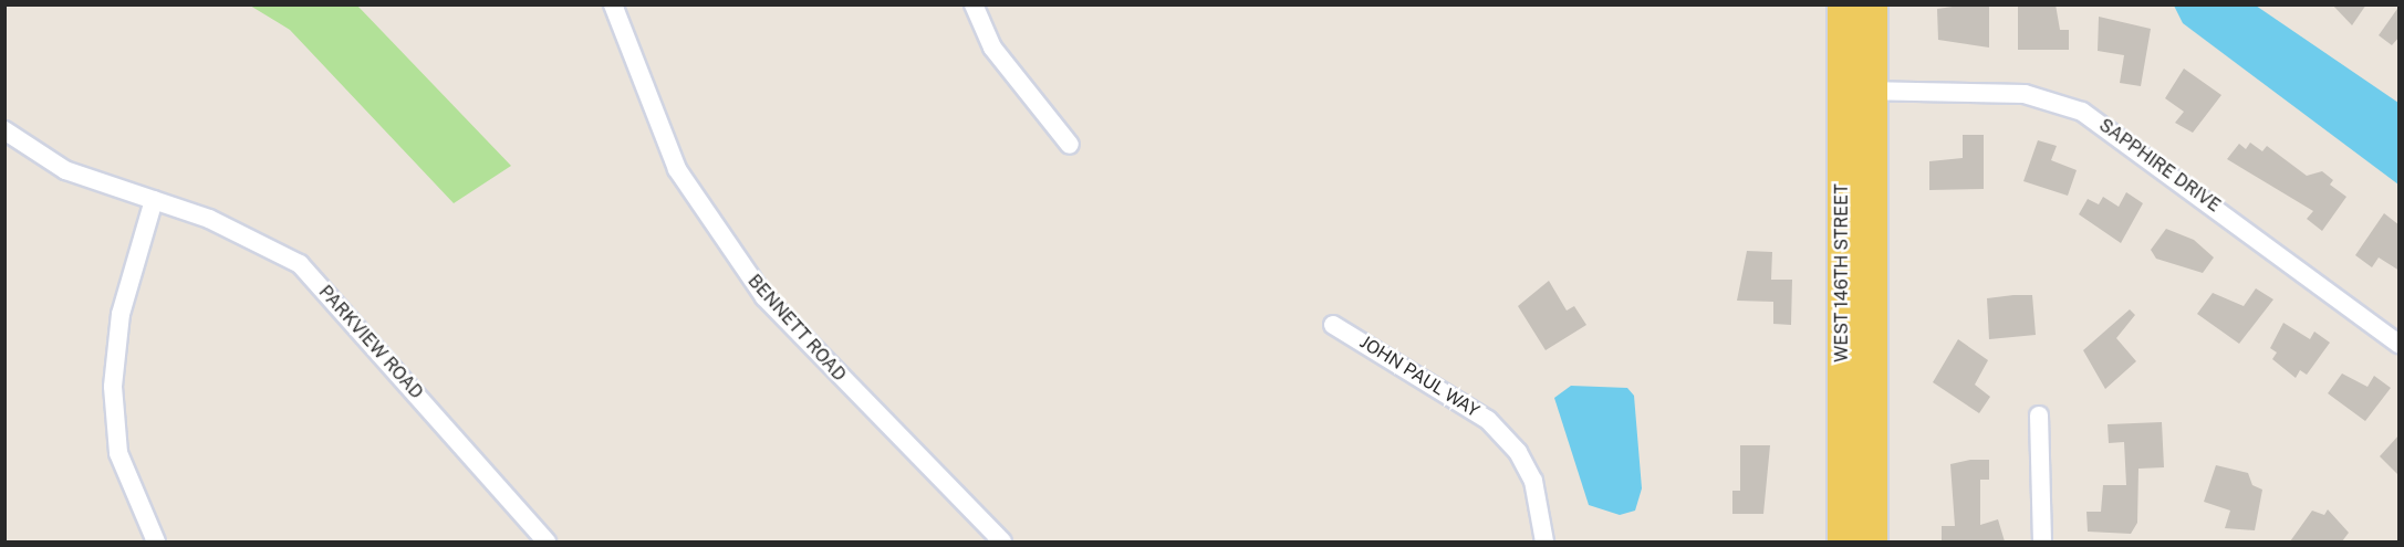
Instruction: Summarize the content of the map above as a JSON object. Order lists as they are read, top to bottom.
{
  "streets": {
    "main road": ["WEST 146TH STREET"],
    "street": [
      "SAPPHIRE DRIVE",
      "BENNETT ROAD",
      "PARKVIEW ROAD",
      "JOHN PAUL WAY"
    ]
  },
  "crossings": [
    ["SAPPHIRE DRIVE", "WEST 146TH STREET"]
  ]
}
